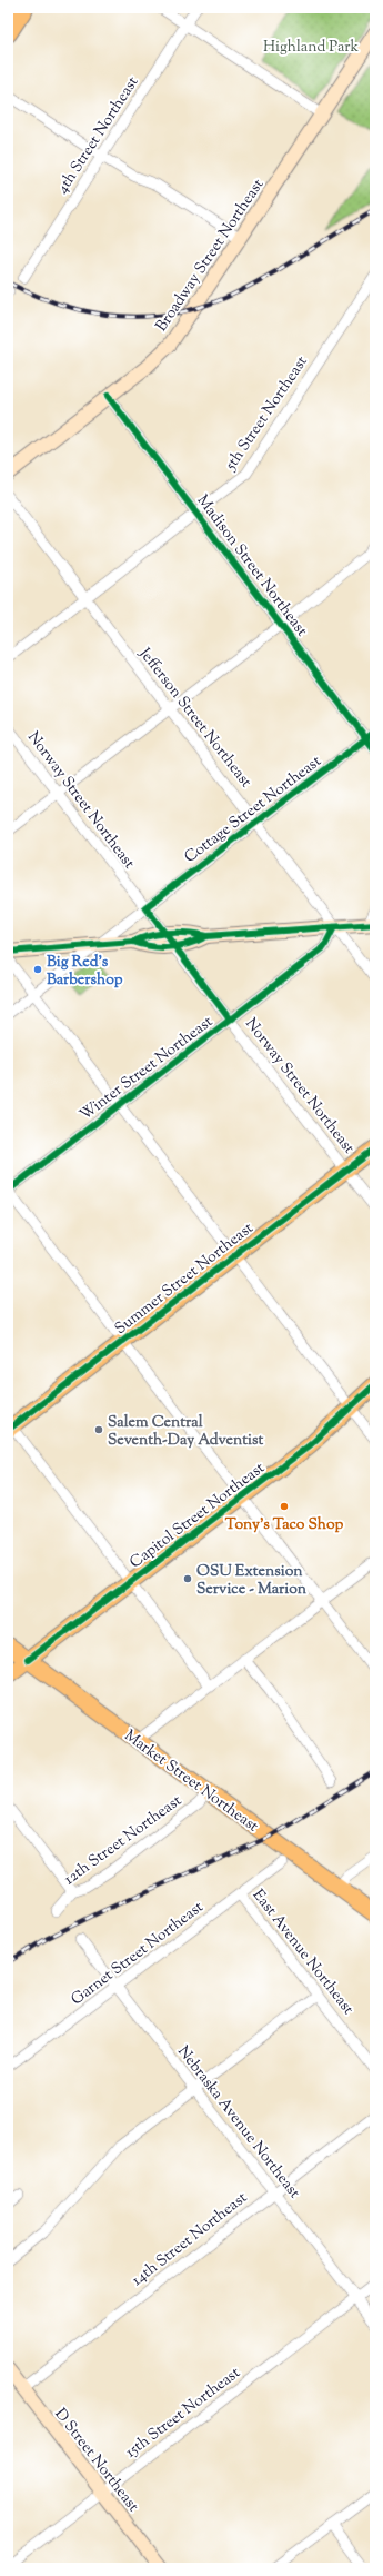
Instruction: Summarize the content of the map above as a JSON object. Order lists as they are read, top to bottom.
{
  "streets": {
    "main road": ["Summer Street Northeast", "Capitol Street Northeast", "Market Street Northeast"],
    "street": [
      "4th Street Northeast",
      "Broadway Street Northeast",
      "5th Street Northeast",
      "Madison Street Northeast",
      "Jefferson Street Northeast",
      "Norway Street Northeast",
      "Cottage Street Northeast",
      "Winter Street Northeast",
      "12th Street Northeast",
      "East Avenue Northeast",
      "Garnet Street Northeast",
      "Nebraska Avenue Northeast",
      "14th Street Northeast",
      "15th Street Northeast",
      "D Street Northeast"
    ]
  },
  "crossings": [
    ["Broadway Street Northeast", "Madison Street Northeast"],
    ["5th Street Northeast", "Madison Street Northeast"],
    ["5th Street Northeast", "Jefferson Street Northeast"],
    ["Madison Street Northeast", "Cottage Street Northeast"],
    ["Jefferson Street Northeast", "Cottage Street Northeast"],
    ["Jefferson Street Northeast", "Winter Street Northeast"],
    ["Norway Street Northeast", "Cottage Street Northeast"],
    ["Norway Street Northeast", "Winter Street Northeast"],
    ["Norway Street Northeast", "Summer Street Northeast"],
    ["Capitol Street Northeast", "Market Street Northeast"],
    ["Market Street Northeast", "12th Street Northeast"],
    ["East Avenue Northeast", "Garnet Street Northeast"],
    ["Garnet Street Northeast", "Nebraska Avenue Northeast"],
    ["Nebraska Avenue Northeast", "14th Street Northeast"],
    ["Nebraska Avenue Northeast", "15th Street Northeast"],
    ["14th Street Northeast", "D Street Northeast"],
    ["15th Street Northeast", "D Street Northeast"]
  ],
  "parks": ["Highland Park"],
  "places": [
    "Big Red's Barbershop",
    "Salem Central Seventh-Day Adventist",
    "Tony's Taco Shop",
    "OSU Extension Service - Marion"
  ]
}
